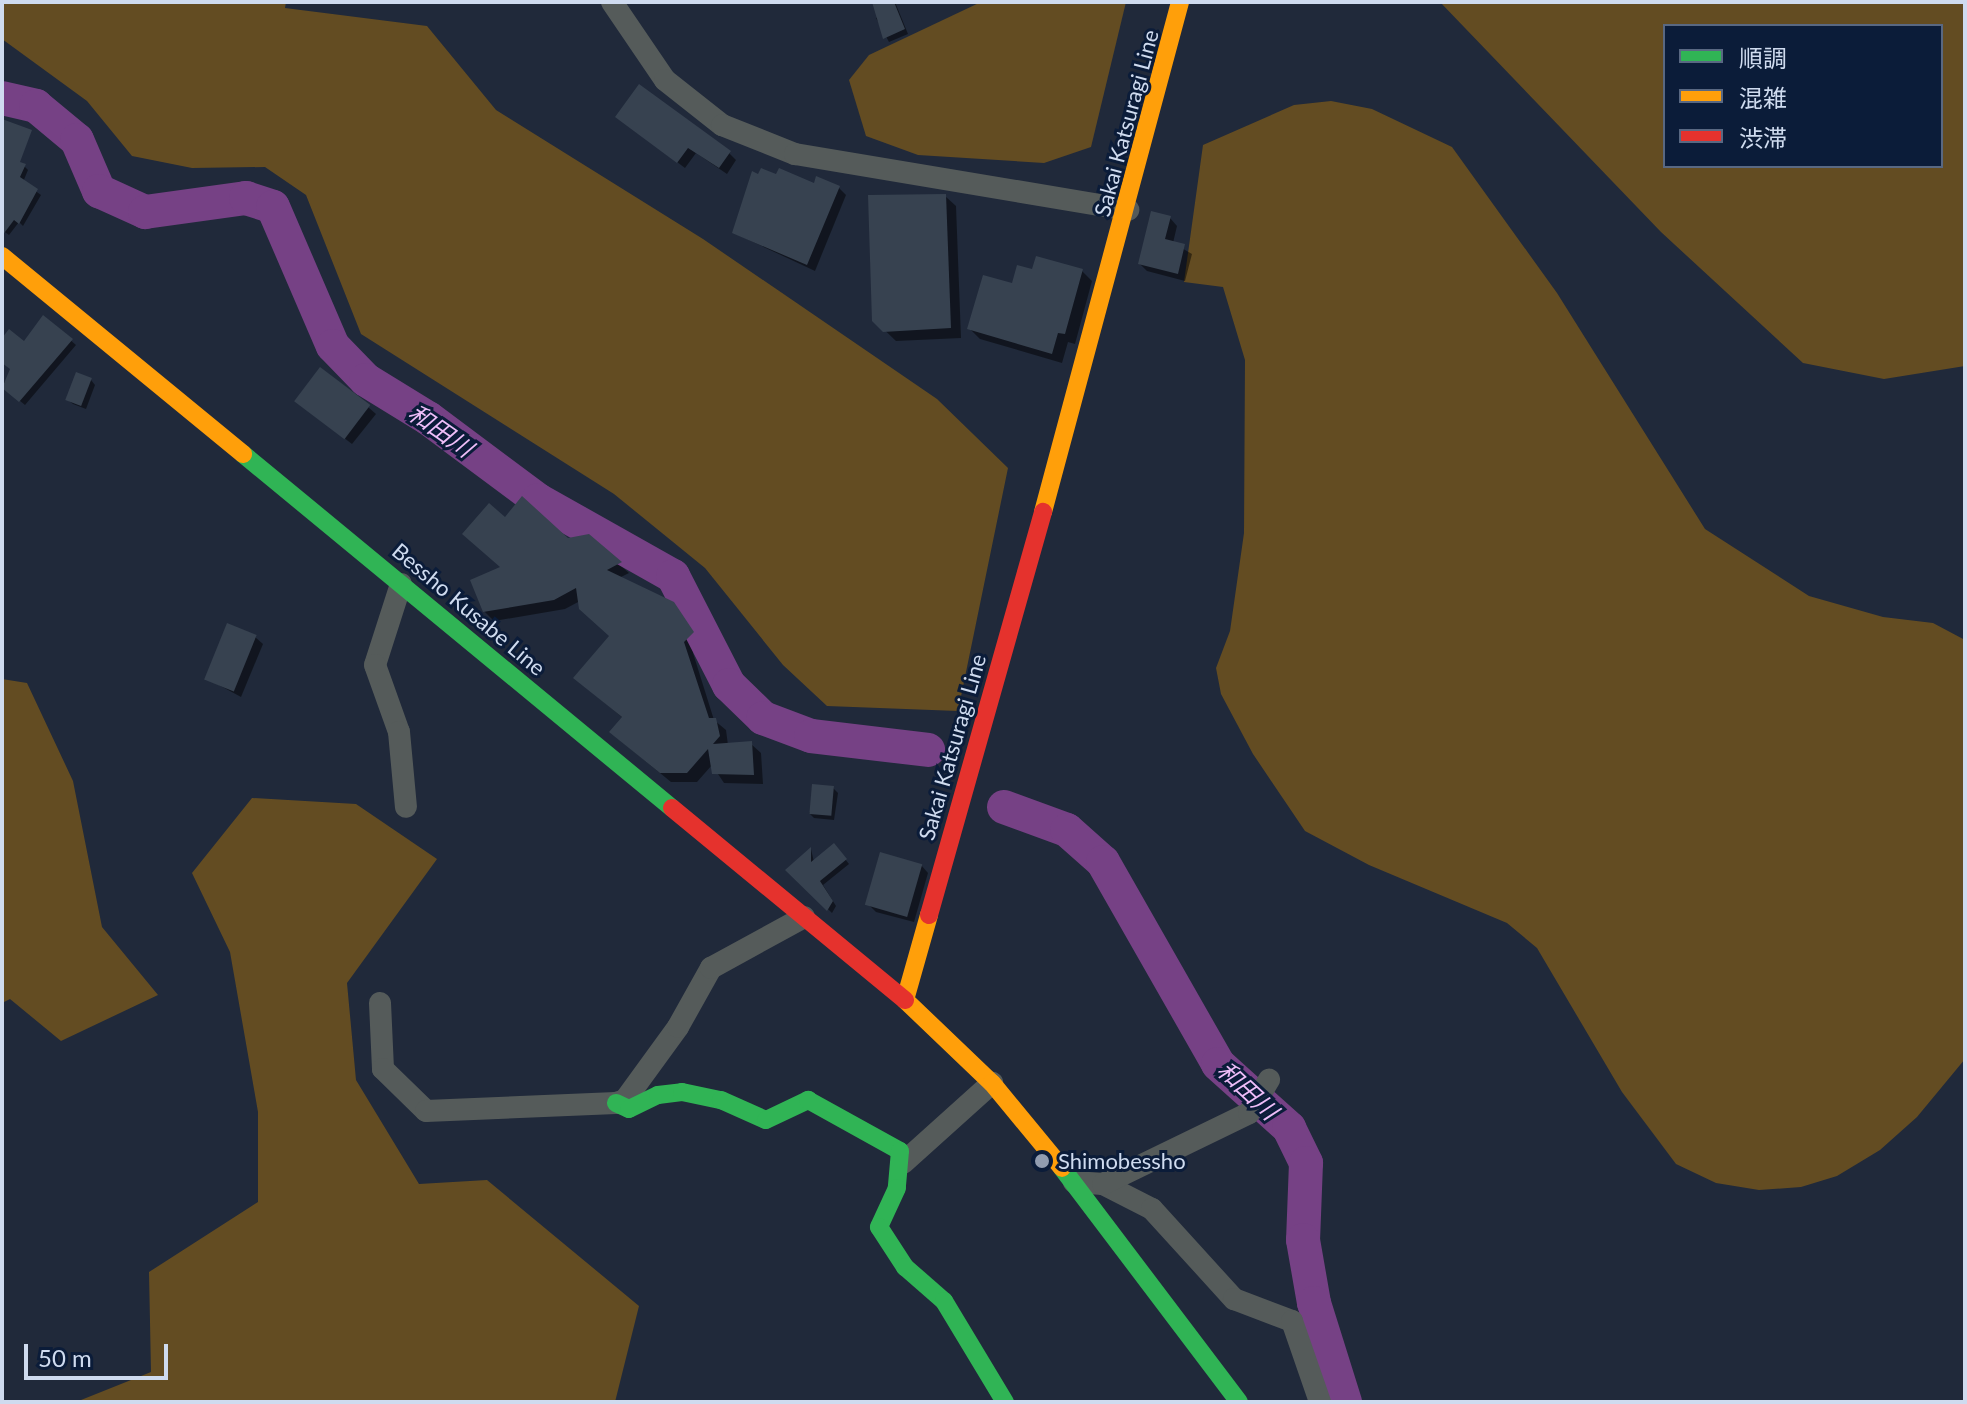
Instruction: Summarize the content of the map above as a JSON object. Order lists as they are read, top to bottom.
{
  "streets": {
    "main road": ["Sakai Katsuragi Line", "Bessho Kusabe Line"]
  },
  "crossings": [
    ["Sakai Katsuragi Line", "Bessho Kusabe Line"]
  ],
  "water": ["和田川"],
  "places": ["Shimobessho"],
  "legend": ["順調", "混雑", "渋滞"],
  "scale_bar": "50 m"
}
